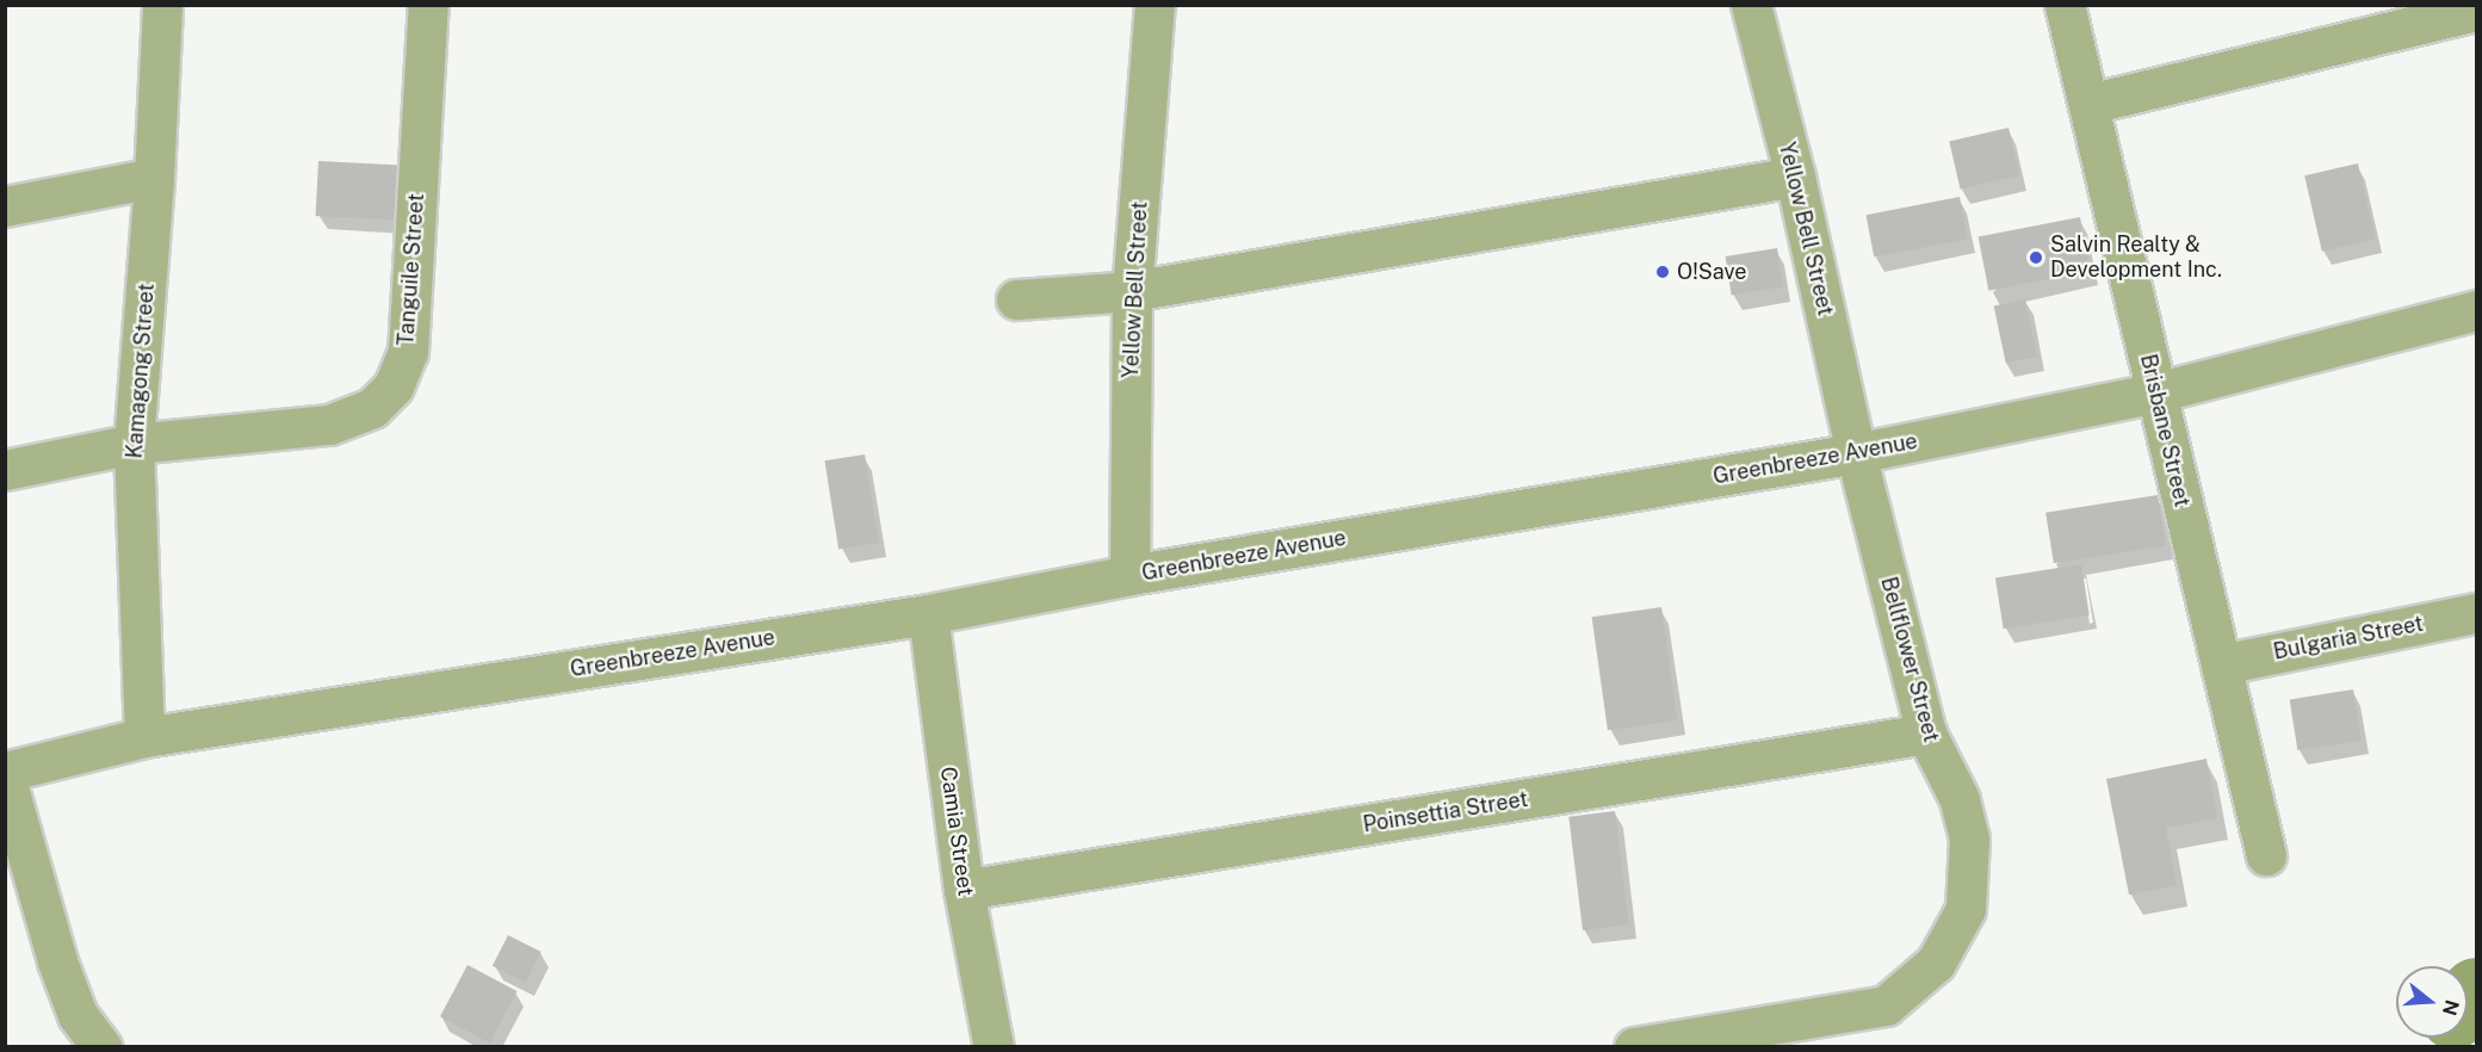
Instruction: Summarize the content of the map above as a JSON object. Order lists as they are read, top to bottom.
{
  "streets": {
    "street": [
      "Yellow Bell Street",
      "Tanguile Street",
      "Kamagong Street",
      "Brisbane Street",
      "Greenbreeze Avenue",
      "Bulgaria Street",
      "Bellflower Street",
      "Poinsettia Street",
      "Camia Street"
    ]
  },
  "crossings": [
    ["Yellow Bell Street", "Greenbreeze Avenue"],
    ["Yellow Bell Street", "Bellflower Street"],
    ["Tanguile Street", "Kamagong Street"],
    ["Kamagong Street", "Greenbreeze Avenue"],
    ["Brisbane Street", "Greenbreeze Avenue"],
    ["Brisbane Street", "Bulgaria Street"],
    ["Greenbreeze Avenue", "Bellflower Street"],
    ["Greenbreeze Avenue", "Camia Street"],
    ["Bellflower Street", "Poinsettia Street"],
    ["Poinsettia Street", "Camia Street"]
  ],
  "places": ["Salvin Realty & Development Inc.", "O!Save"],
  "north": "right"
}
